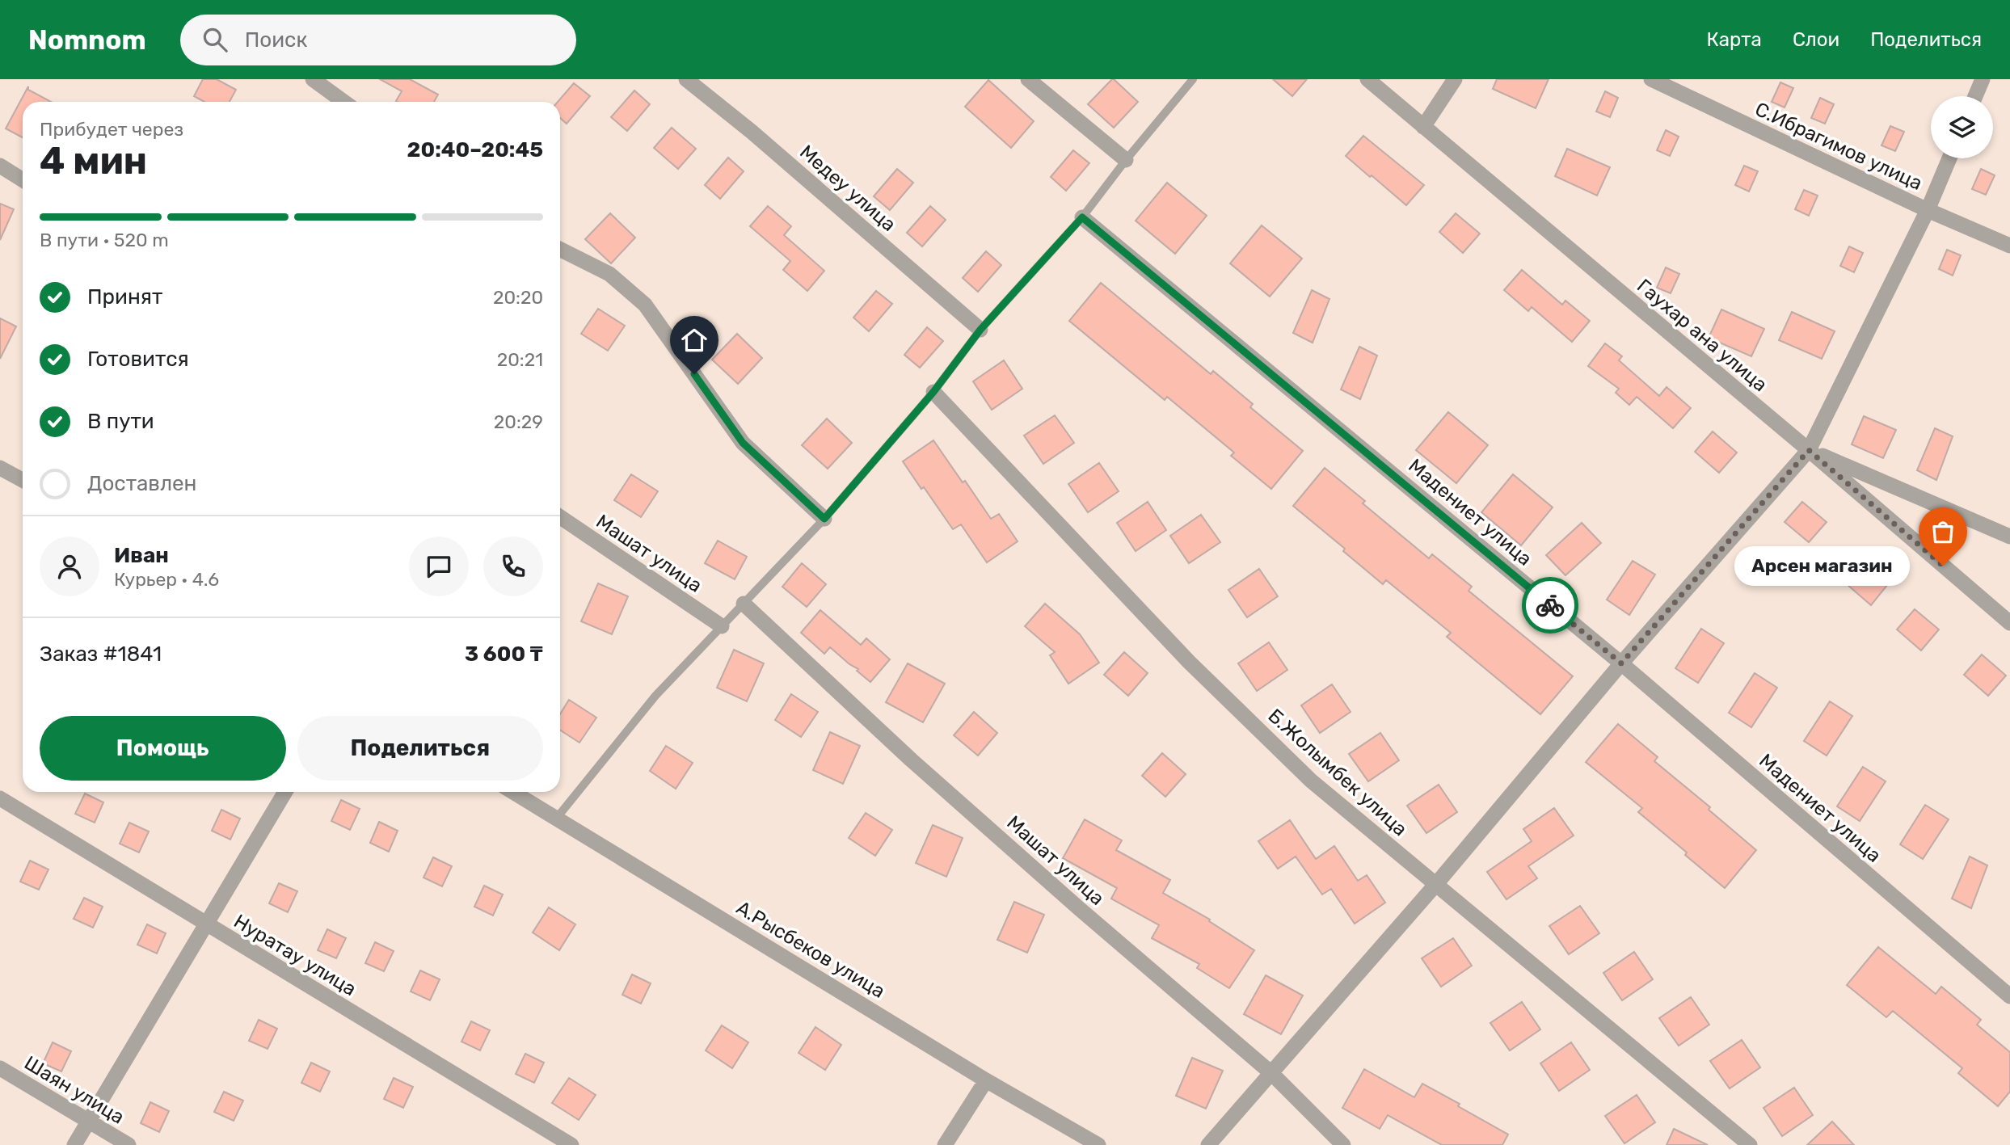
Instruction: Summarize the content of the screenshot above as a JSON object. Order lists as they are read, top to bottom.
{
  "streets": {
    "street": [
      "С.Ибрагимов улица",
      "Медеу улица",
      "Гаухар ана улица",
      "Мадениет улица",
      "Машат улица",
      "Б.Жолымбек улица",
      "А.Рысбеков улица",
      "Нуратау улица",
      "Шаян улица"
    ]
  },
  "places": ["Арсен магазин"],
  "page": {
    "header": "Nomnom",
    "search": "Поиск",
    "nav": ["Карта", "Слои", "Поделиться"],
    "heading": ["4 мин", "Прибудет через", "20:40–20:45"],
    "panel": [
      "Иван",
      "Курьер · 4.6",
      "Заказ #1841",
      "3 600 ₸"
    ],
    "bar": "В пути · 520 m",
    "list": [
      ["Принят", "20:20"],
      ["Готовится", "20:21"],
      ["В пути", "20:29"],
      "Доставлен"
    ],
    "bubble": "Арсен магазин",
    "buttons": ["Помощь", "Поделиться"]
  }
}
